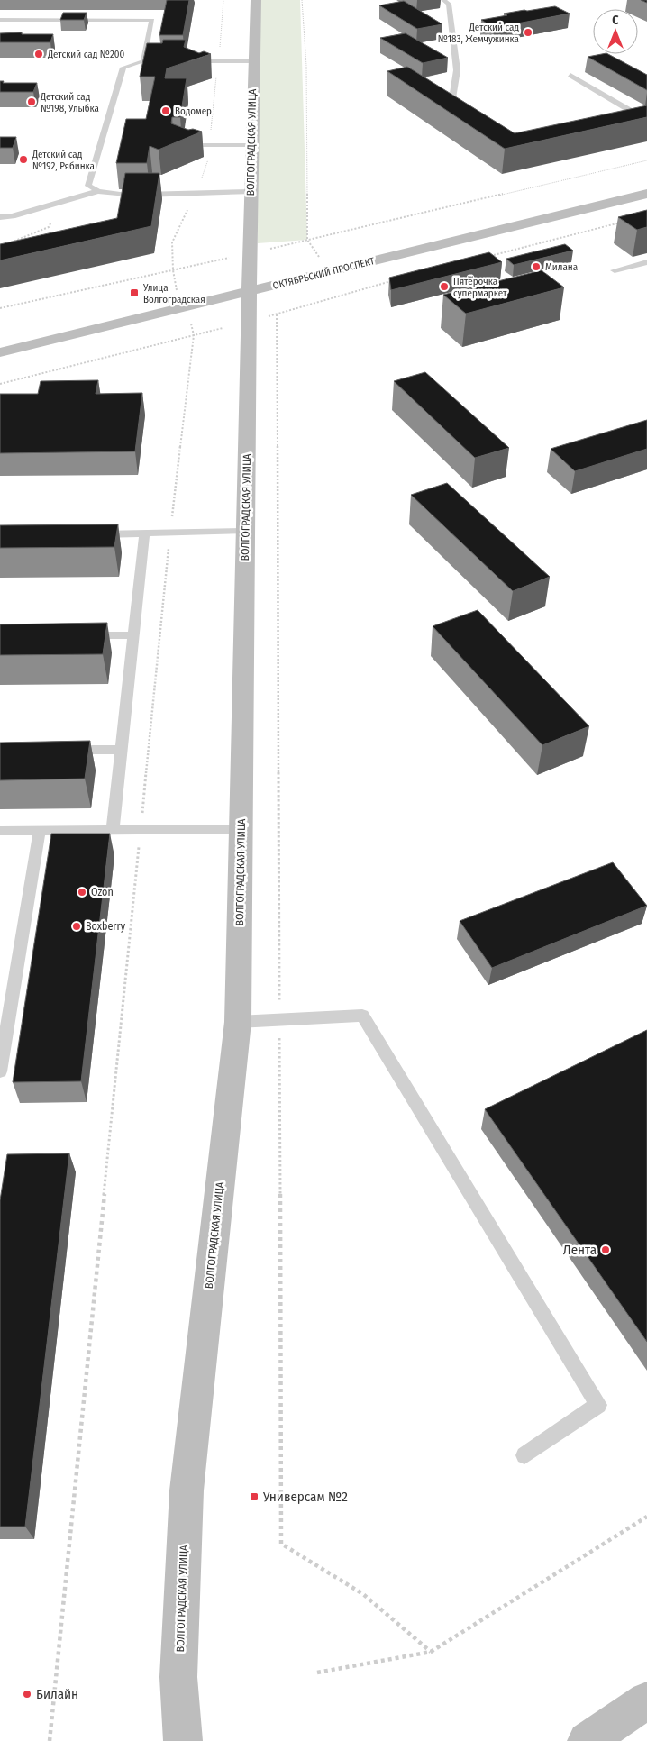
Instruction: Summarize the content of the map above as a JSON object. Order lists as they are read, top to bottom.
{
  "streets": {
    "main road": ["ВОЛГОГРАДСКАЯ УЛИЦА", "ОКТЯБРЬСКИЙ ПРОСПЕКТ"]
  },
  "crossings": [
    ["ВОЛГОГРАДСКАЯ УЛИЦА", "ОКТЯБРЬСКИЙ ПРОСПЕКТ"]
  ],
  "places": {
    "other": [
      "Детский сад №183, Жемчужинка",
      "Детский сад №200",
      "Детский сад №198, Улыбка",
      "Водомер",
      "Детский сад №192, Рябинка",
      "Милана",
      "Пятёрочка супермаркет",
      "Ozon",
      "Boxberry",
      "Лента",
      "Билайн"
    ],
    "transit": ["Улица Волгоградская", "Универсам №2"]
  },
  "north": "top"
}
